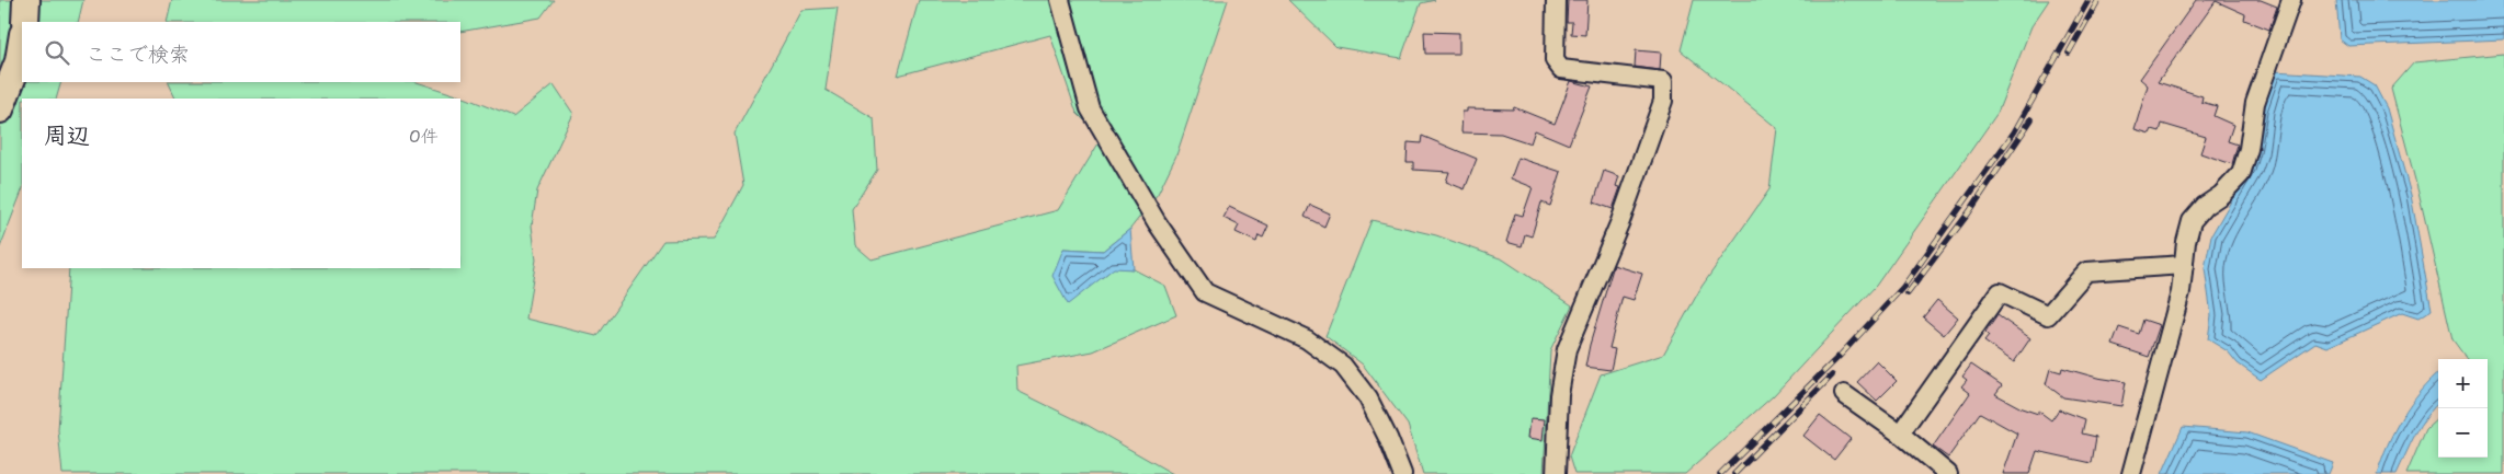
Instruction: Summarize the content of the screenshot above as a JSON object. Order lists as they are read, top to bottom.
{
  "page": {
    "search": "ここで検索",
    "heading": ["周辺", "0件"],
    "map_buttons": ["+", "−"]
  }
}
